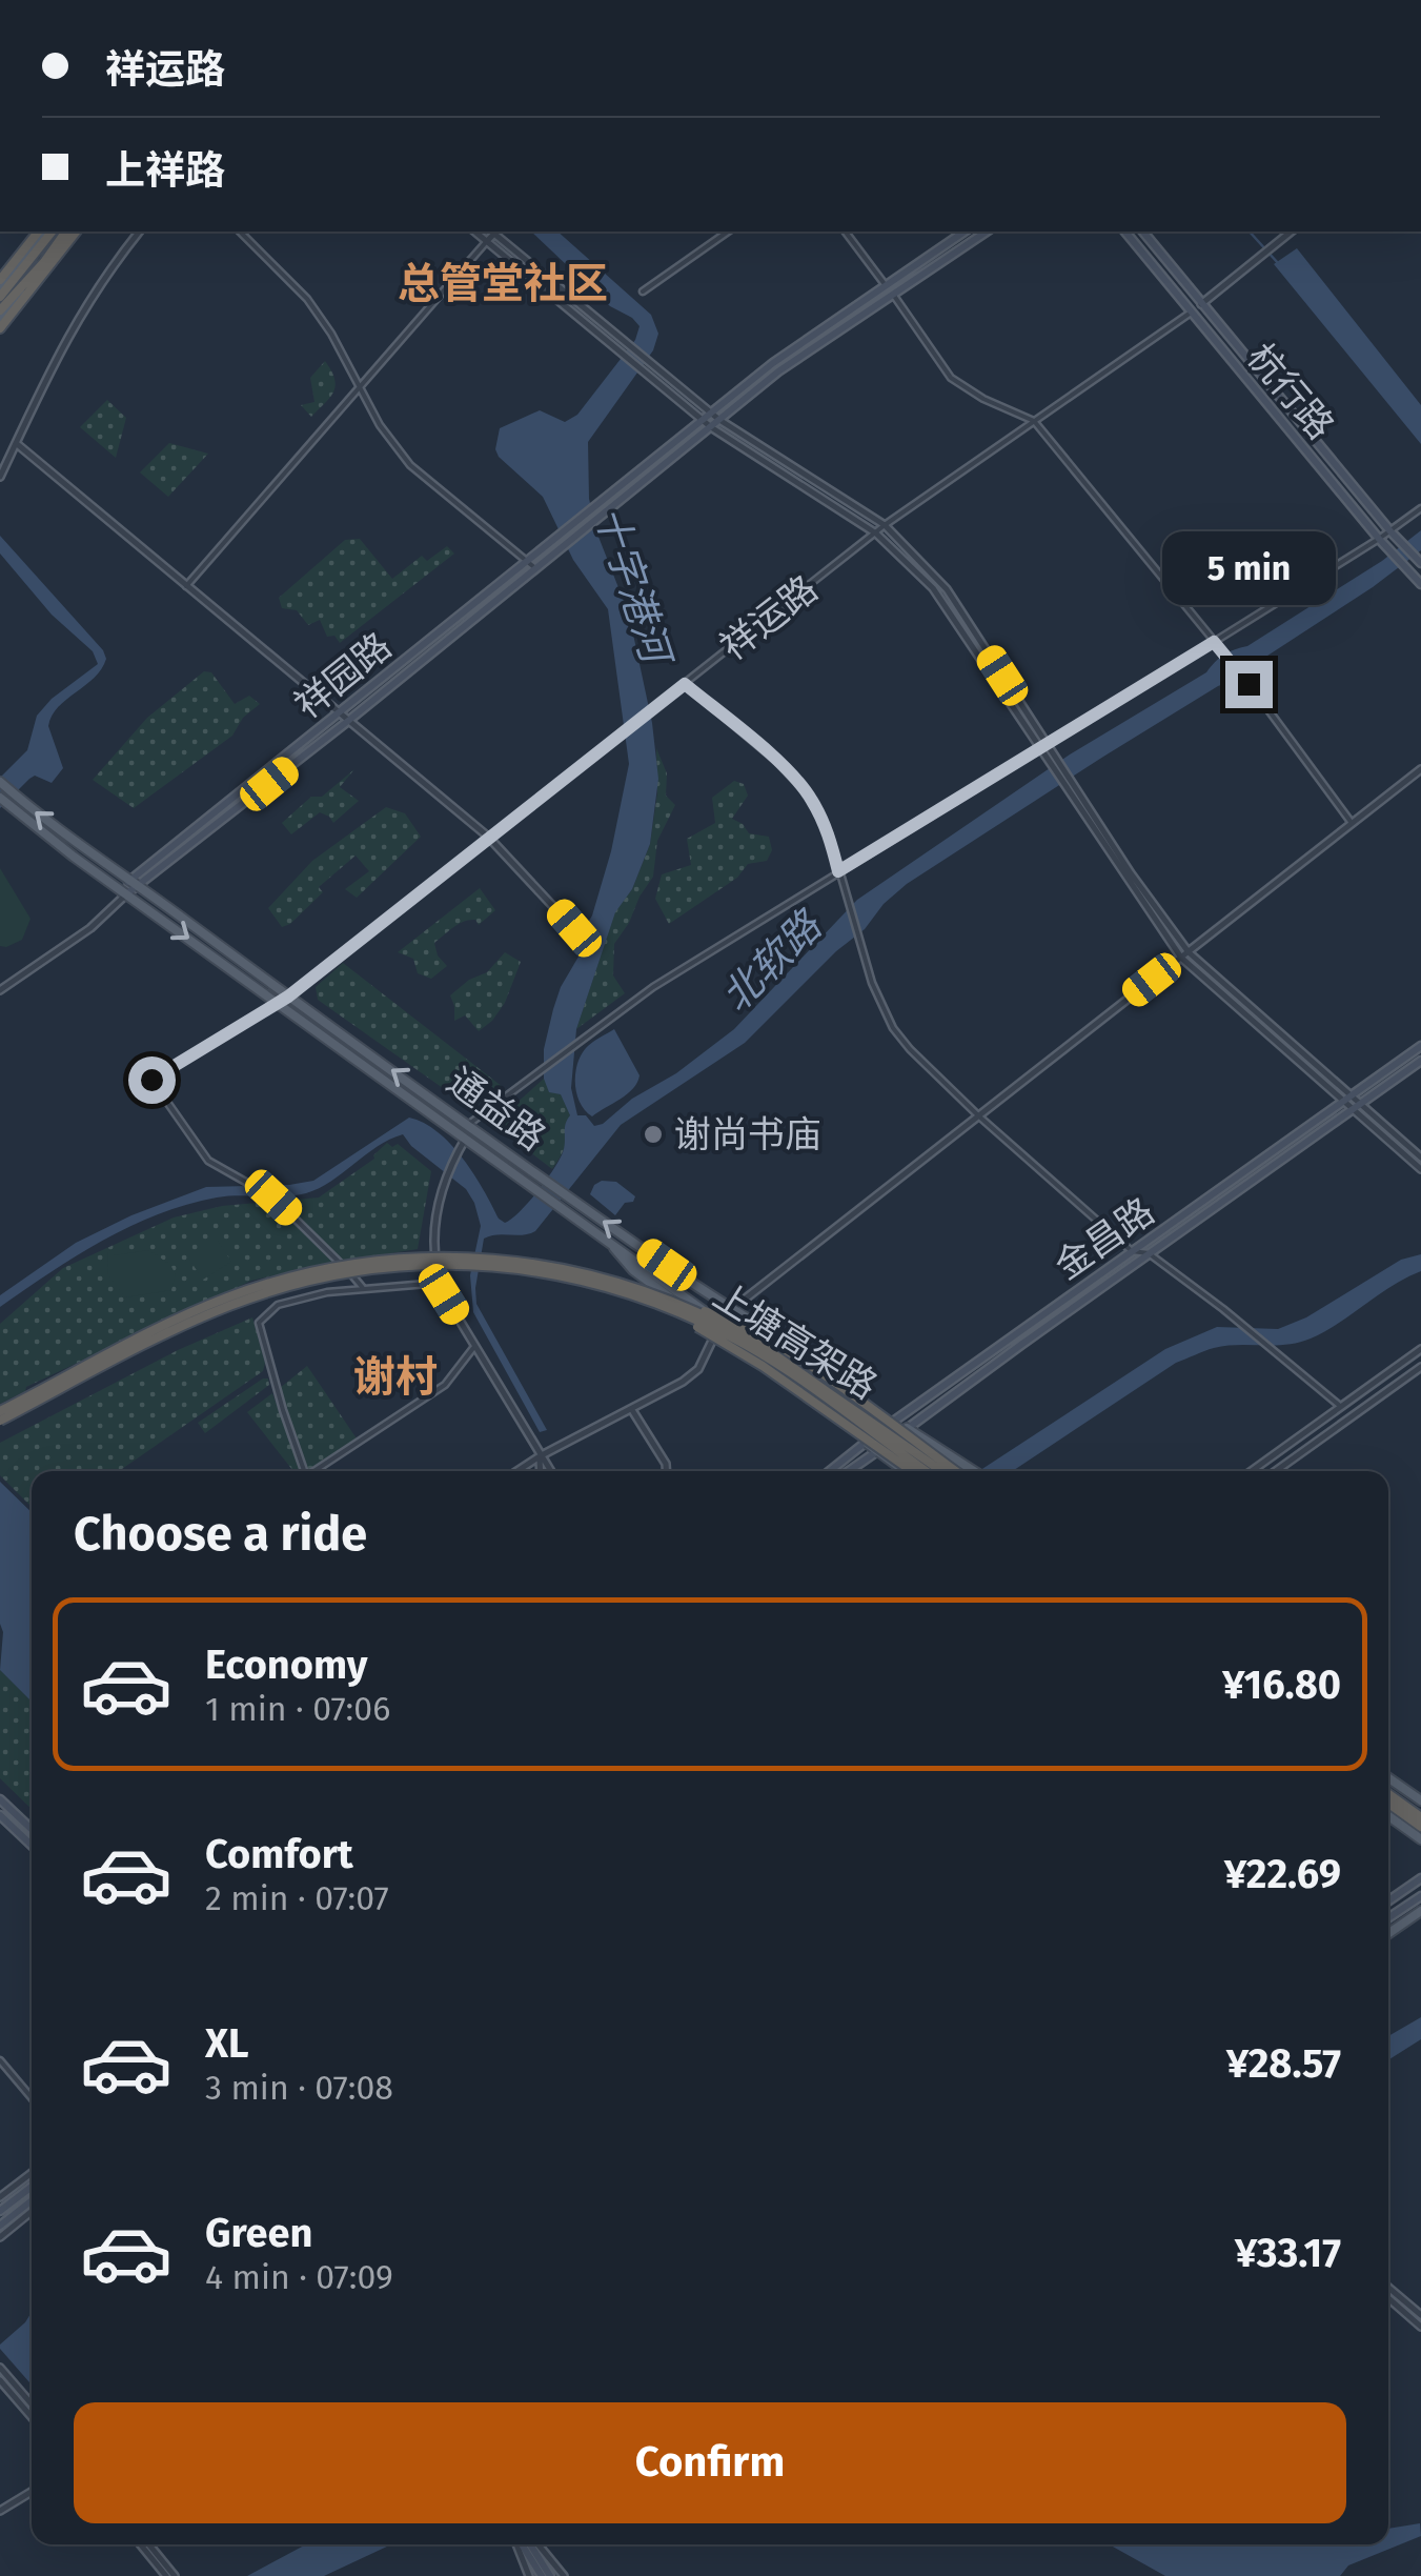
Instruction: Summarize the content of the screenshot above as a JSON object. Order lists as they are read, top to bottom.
{
  "streets": {
    "highway": ["上塘高架路"],
    "main road": [
      "杭行路",
      "祥园路",
      "通益路",
      "金昌路"
    ],
    "street": ["祥运路"]
  },
  "crossings": [
    ["杭行路", "祥运路"],
    ["祥运路", "通益路"],
    ["祥园路", "通益路"],
    ["通益路", "金昌路"]
  ],
  "districts": ["总管堂社区", "谢村"],
  "water": ["十字港河", "北软路"],
  "places": ["谢尚书庙"],
  "page": {
    "banner": ["祥运路", "上祥路"],
    "bubble": "5 min",
    "heading": "Choose a ride",
    "list": [
      {
        "name": "Economy",
        "note": "1 min · 07:06",
        "value": "¥16.80"
      },
      {
        "name": "Comfort",
        "note": "2 min · 07:07",
        "value": "¥22.69"
      },
      {
        "name": "XL",
        "note": "3 min · 07:08",
        "value": "¥28.57"
      },
      {
        "name": "Green",
        "note": "4 min · 07:09",
        "value": "¥33.17"
      }
    ],
    "buttons": "Confirm"
  }
}
